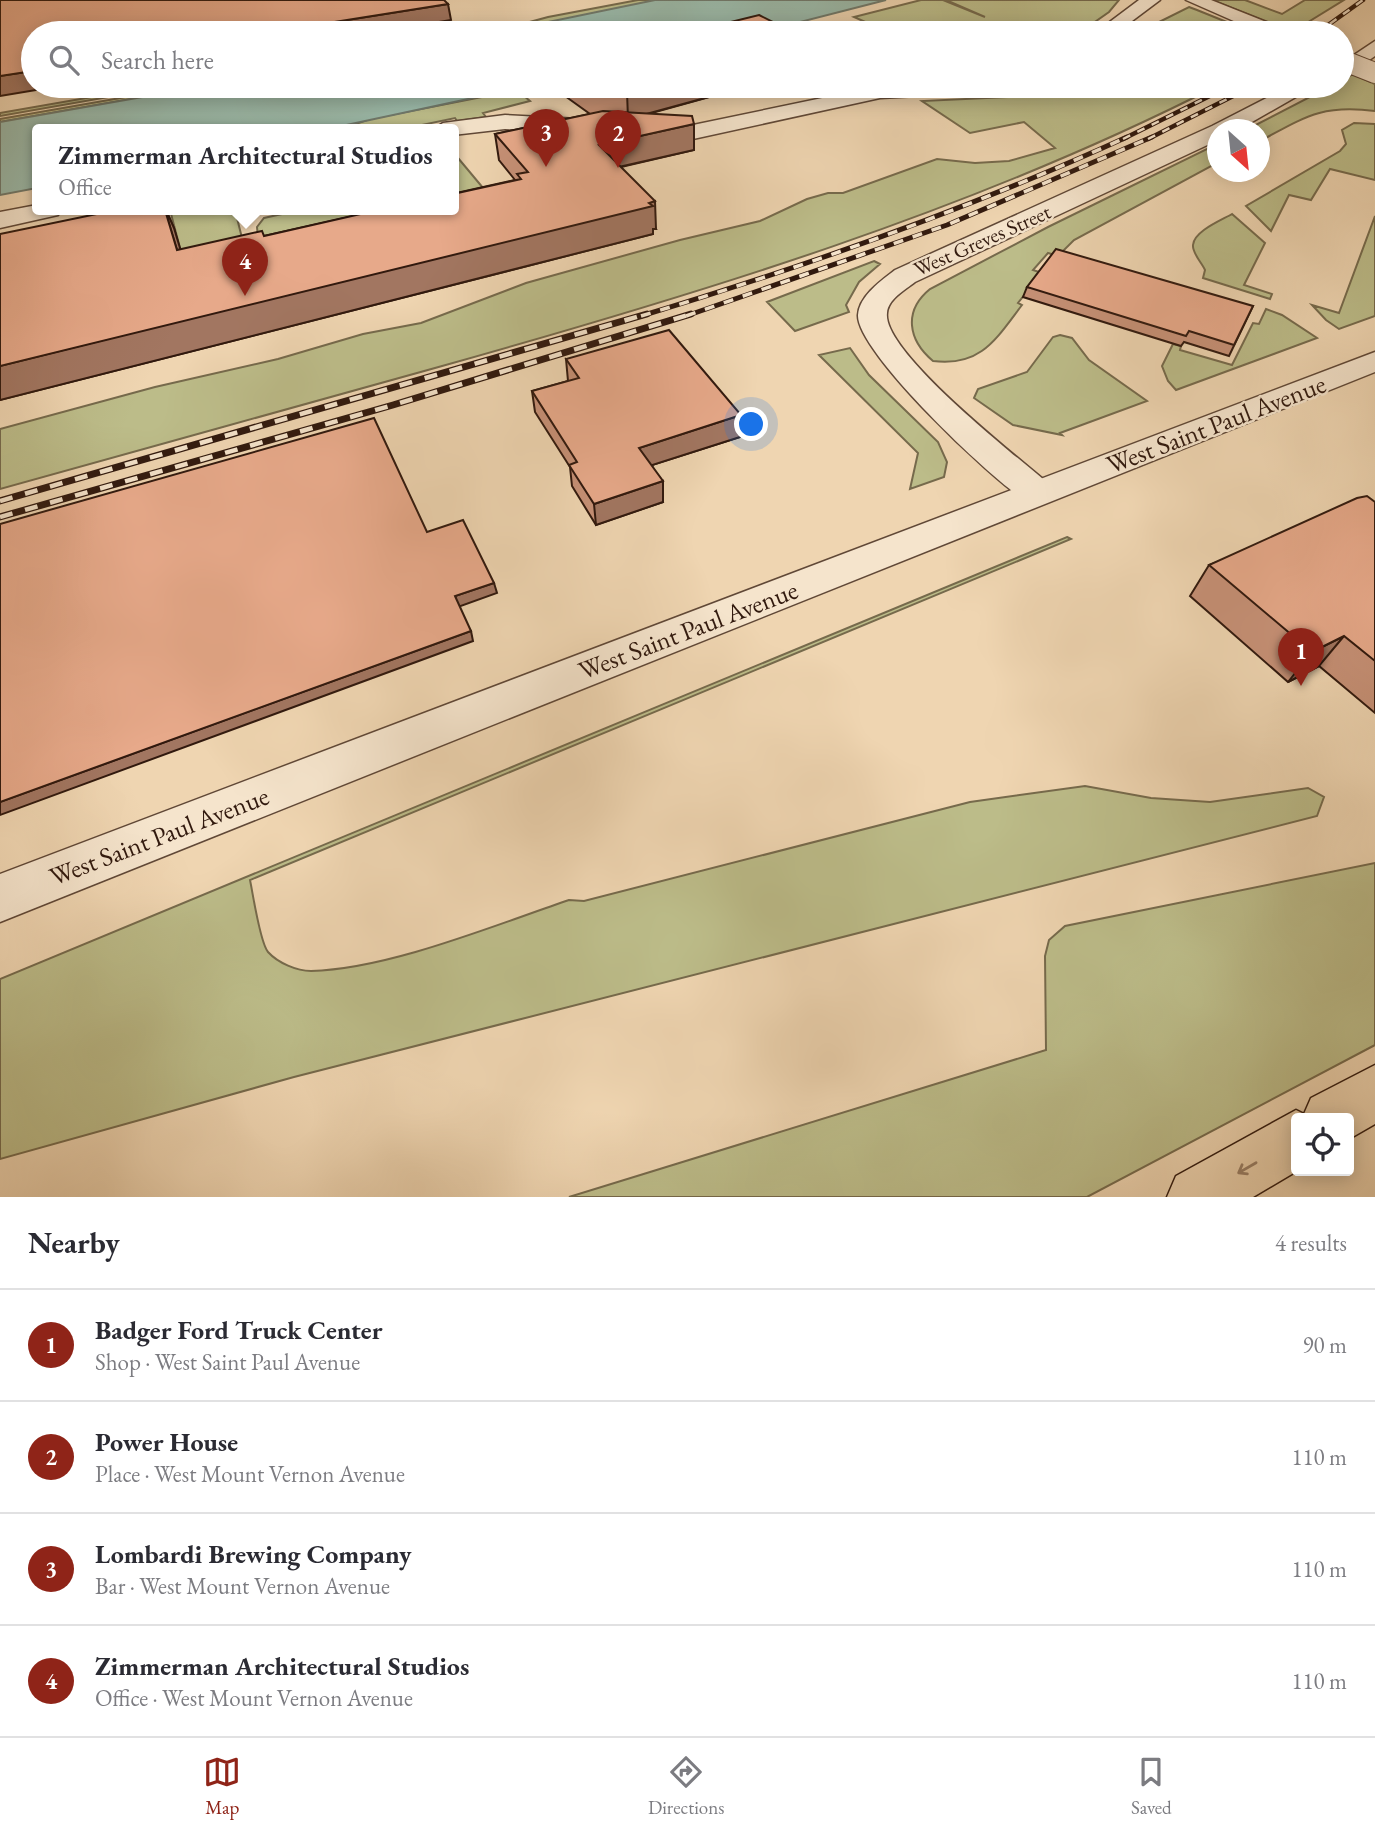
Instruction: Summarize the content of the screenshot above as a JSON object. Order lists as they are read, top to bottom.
{
  "streets": {
    "street": ["West Greves Street", "West Saint Paul Avenue"]
  },
  "crossings": [
    ["West Greves Street", "West Saint Paul Avenue"]
  ],
  "north": "bottom right",
  "page": {
    "search": "Search here",
    "pins": [
      "3",
      "2",
      "4",
      "1"
    ],
    "popup": ["Zimmerman Architectural Studios", "Office"],
    "heading": ["Nearby", "4 results"],
    "list": [
      {
        "mark": "1",
        "name": "Badger Ford Truck Center",
        "note": "Shop · West Saint Paul Avenue",
        "value": "90 m"
      },
      {
        "mark": "2",
        "name": "Power House",
        "note": "Place · West Mount Vernon Avenue",
        "value": "110 m"
      },
      {
        "mark": "3",
        "name": "Lombardi Brewing Company",
        "note": "Bar · West Mount Vernon Avenue",
        "value": "110 m"
      },
      {
        "mark": "4",
        "name": "Zimmerman Architectural Studios",
        "note": "Office · West Mount Vernon Avenue",
        "value": "110 m"
      }
    ],
    "nav": ["Map", "Directions", "Saved"]
  }
}
